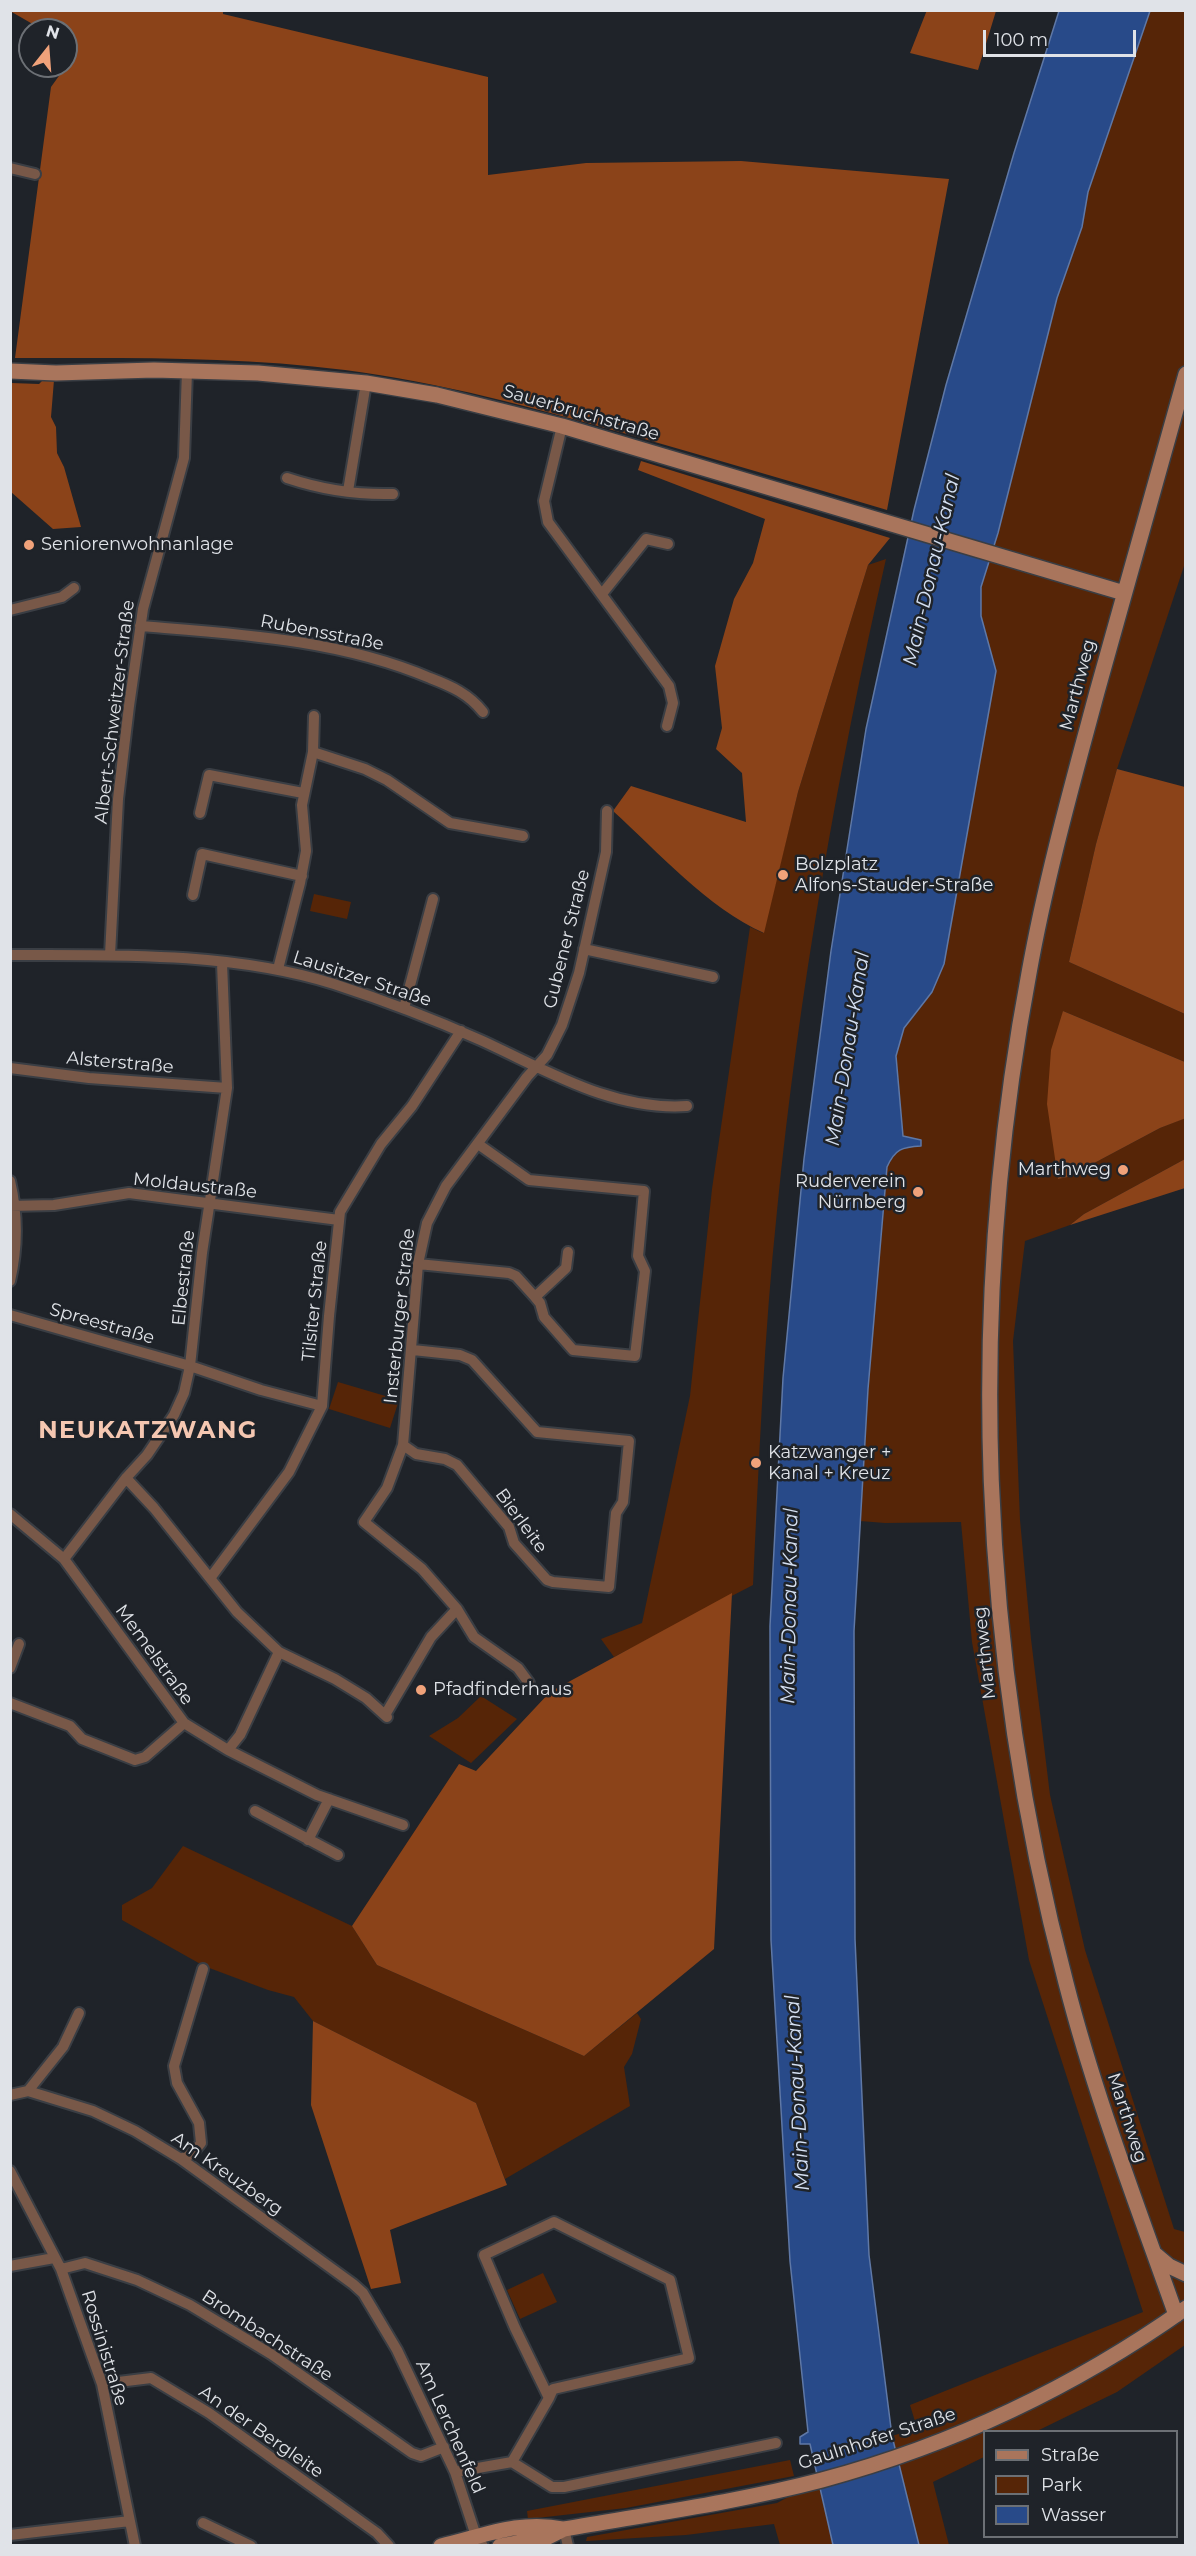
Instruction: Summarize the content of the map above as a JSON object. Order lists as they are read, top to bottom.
{
  "streets": {
    "main road": ["Sauerbruchstraße", "Marthweg", "Gaulnhofer Straße"],
    "street": [
      "Rubensstraße",
      "Albert-Schweitzer-Straße",
      "Gubener Straße",
      "Lausitzer Straße",
      "Alsterstraße",
      "Moldaustraße",
      "Elbestraße",
      "Tilsiter Straße",
      "Insterburger Straße",
      "Spreestraße",
      "Bierleite",
      "Memelstraße",
      "Am Kreuzberg",
      "Brombachstraße",
      "Rossinistraße",
      "Am Lerchenfeld",
      "An der Bergleite"
    ]
  },
  "crossings": [
    ["Sauerbruchstraße", "Marthweg"],
    ["Sauerbruchstraße", "Albert-Schweitzer-Straße"],
    ["Rubensstraße", "Albert-Schweitzer-Straße"],
    ["Marthweg", "Gaulnhofer Straße"],
    ["Albert-Schweitzer-Straße", "Lausitzer Straße"],
    ["Gubener Straße", "Lausitzer Straße"],
    ["Gubener Straße", "Insterburger Straße"],
    ["Lausitzer Straße", "Elbestraße"],
    ["Lausitzer Straße", "Tilsiter Straße"],
    ["Lausitzer Straße", "Insterburger Straße"],
    ["Alsterstraße", "Elbestraße"],
    ["Moldaustraße", "Elbestraße"],
    ["Moldaustraße", "Tilsiter Straße"],
    ["Elbestraße", "Spreestraße"],
    ["Elbestraße", "Memelstraße"],
    ["Tilsiter Straße", "Spreestraße"],
    ["Insterburger Straße", "Bierleite"],
    ["Am Kreuzberg", "Am Lerchenfeld"],
    ["Brombachstraße", "Rossinistraße"],
    ["Brombachstraße", "Am Lerchenfeld"],
    ["Rossinistraße", "An der Bergleite"],
    ["Am Lerchenfeld", "Gaulnhofer Straße"]
  ],
  "districts": ["NEUKATZWANG"],
  "water": ["Main-Donau-Kanal"],
  "places": [
    "Seniorenwohnanlage",
    "Bolzplatz Alfons-Stauder-Straße",
    "Marthweg",
    "Ruderverein Nürnberg",
    "Katzwanger + Kanal + Kreuz",
    "Pfadfinderhaus"
  ],
  "legend": ["Straße", "Park", "Wasser"],
  "scale_bar": "100 m",
  "north": "top"
}
